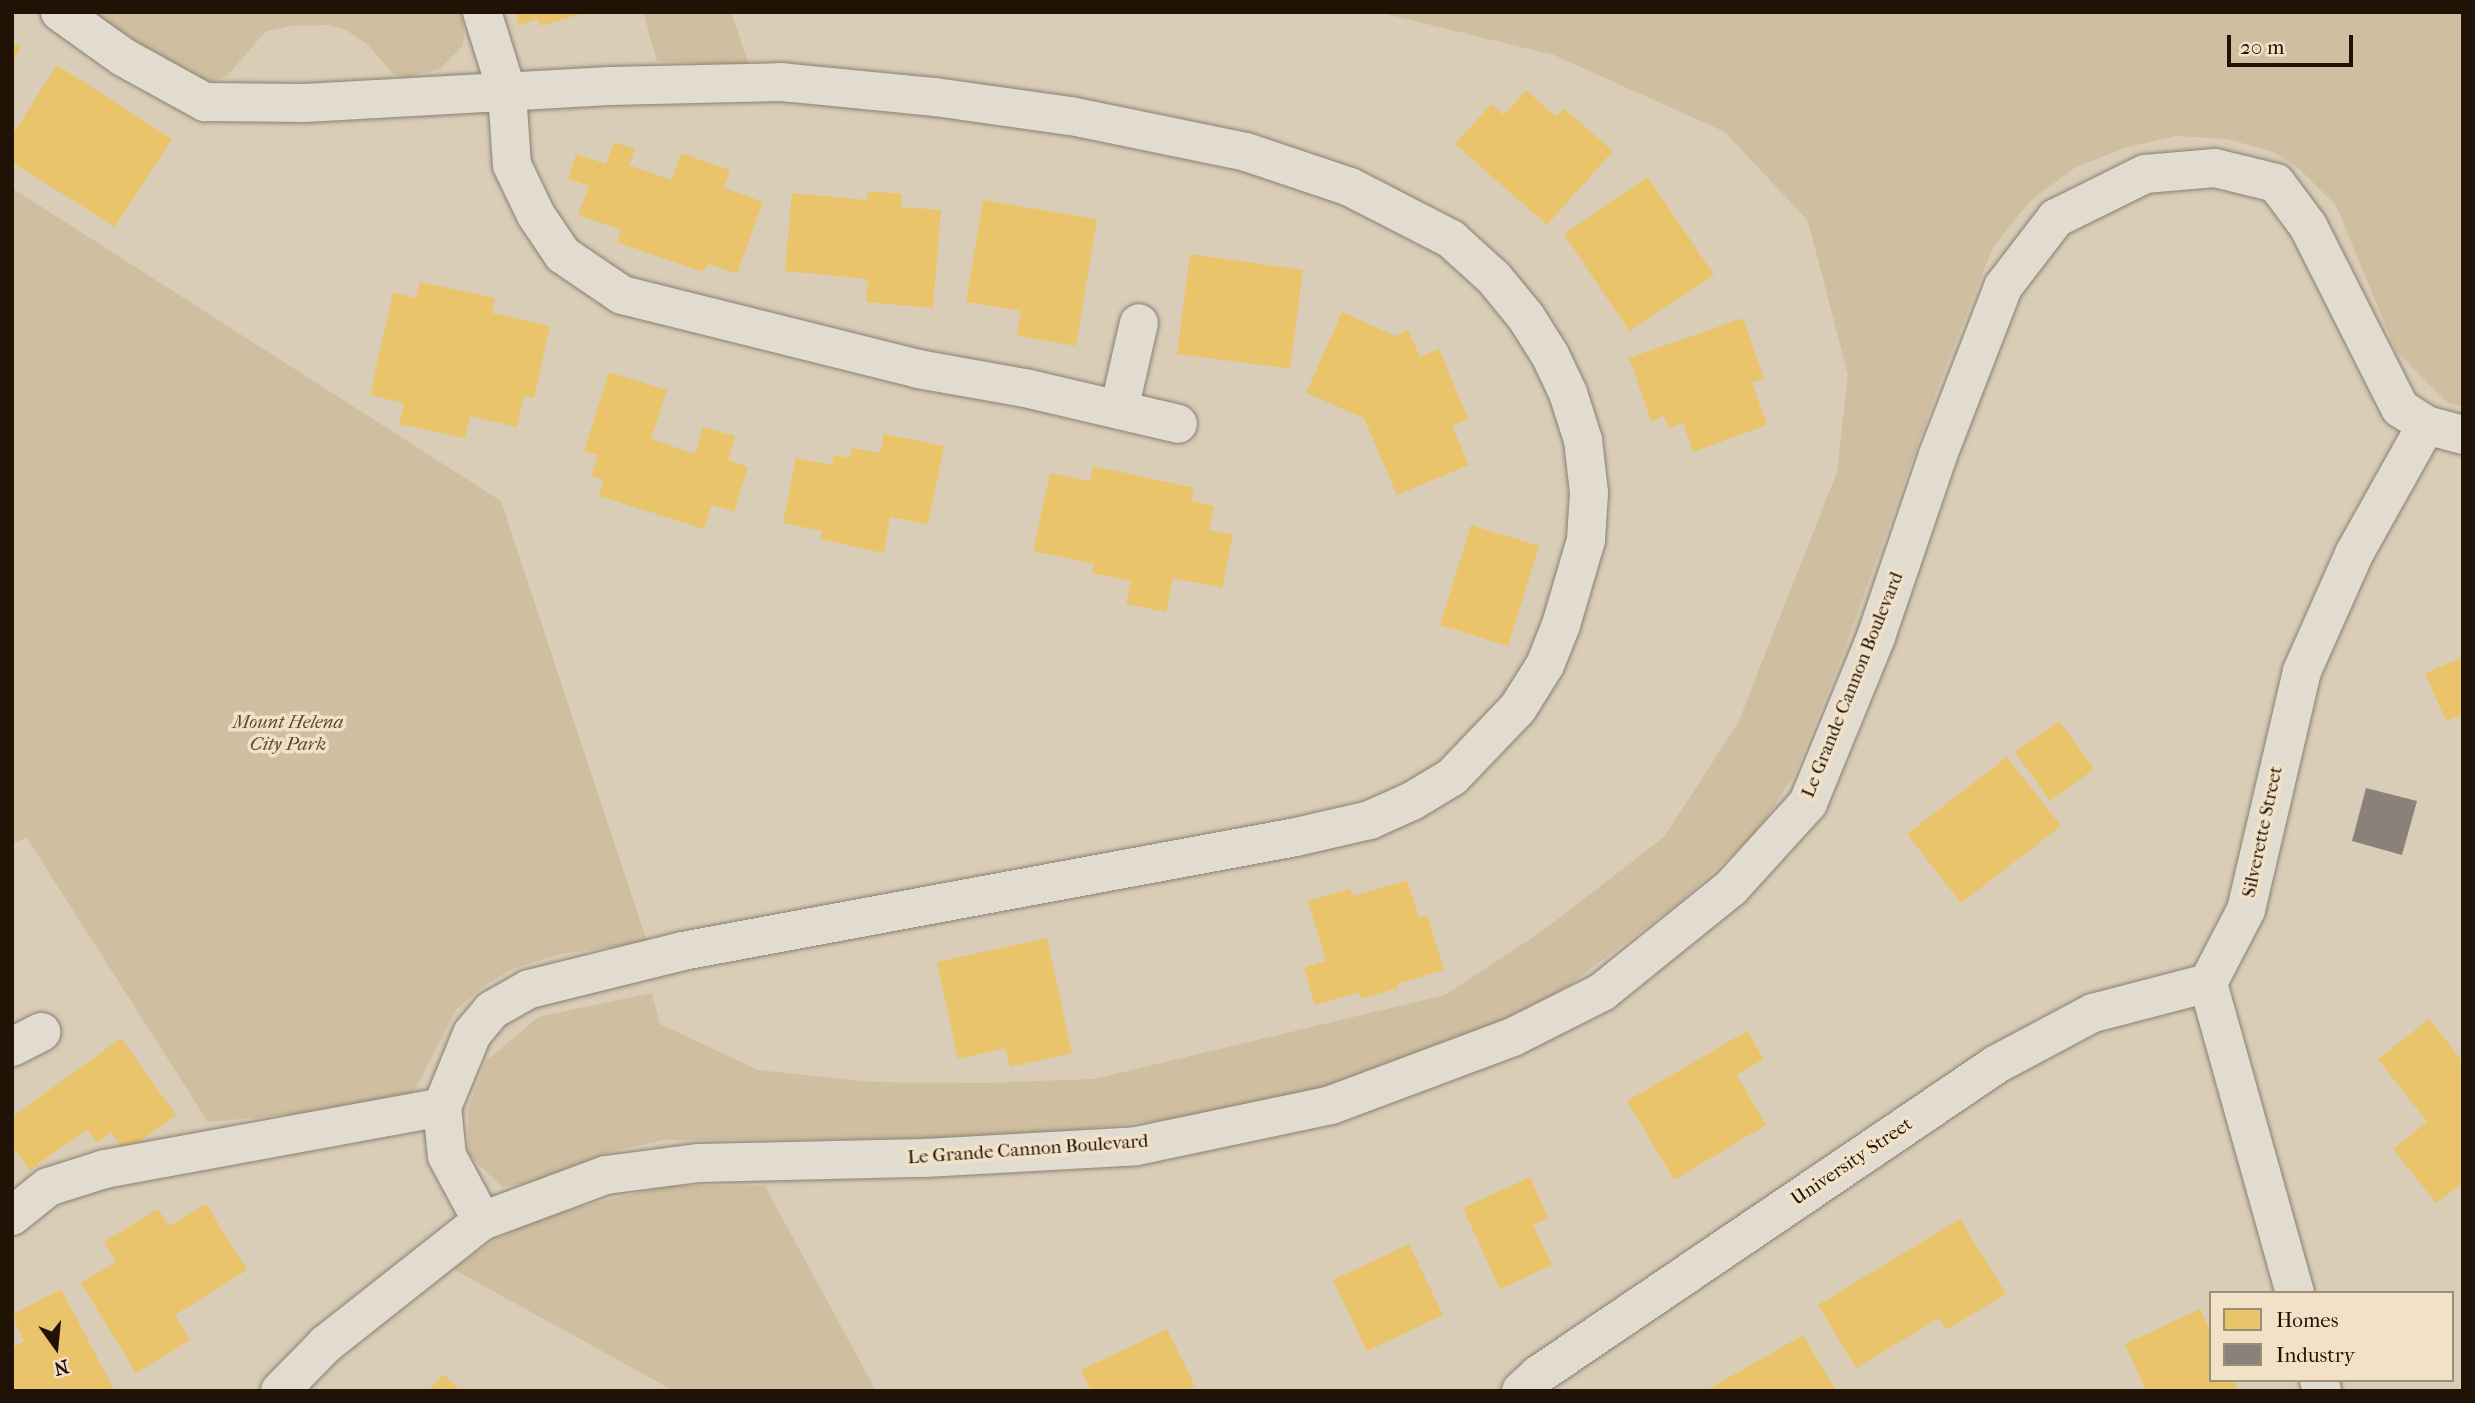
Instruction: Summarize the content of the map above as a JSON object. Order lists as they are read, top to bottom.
{
  "streets": {
    "street": ["Le Grande Cannon Boulevard", "Silverette Street", "University Street"]
  },
  "crossings": [
    ["Le Grande Cannon Boulevard", "Silverette Street"],
    ["Silverette Street", "University Street"]
  ],
  "parks": ["Mount Helena City Park"],
  "legend": ["Homes", "Industry"],
  "scale_bar": "20 m",
  "north": "bottom"
}
